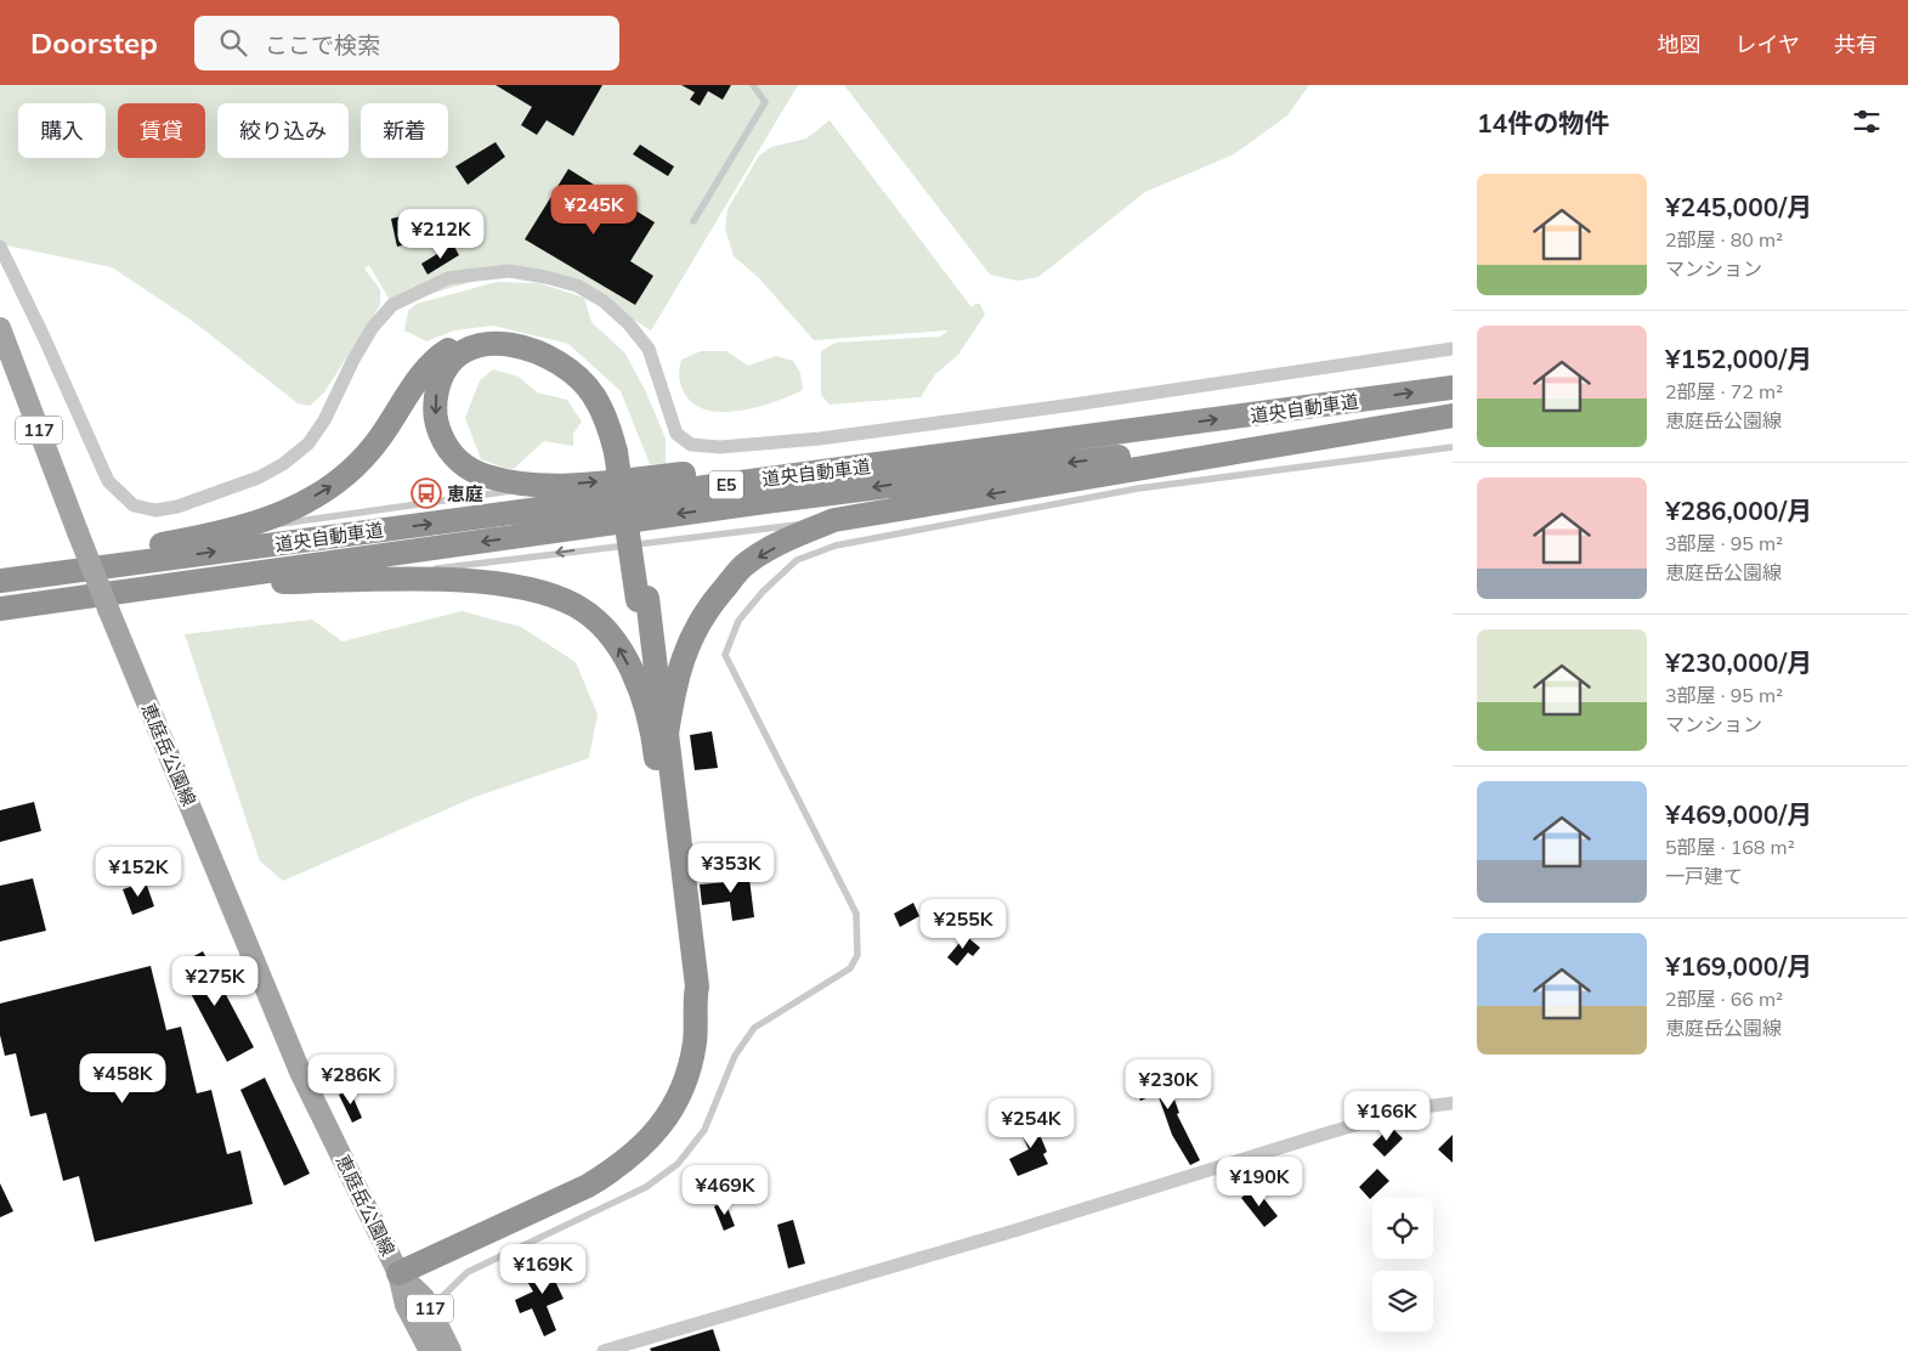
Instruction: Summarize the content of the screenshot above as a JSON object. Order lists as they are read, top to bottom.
{
  "streets": {
    "highway": ["道央自動車道", "E5"],
    "main road": ["117", "恵庭岳公園線"]
  },
  "places": {
    "bus stop": ["恵庭"]
  },
  "page": {
    "header": "Doorstep",
    "search": "ここで検索",
    "nav": ["地図", "レイヤ", "共有"],
    "heading": "14件の物件",
    "chip": [
      "購入",
      "賃貸",
      "絞り込み",
      "新着"
    ],
    "list": [
      {
        "name": "¥245,000/月",
        "note": "2部屋 · 80 m² · マンション"
      },
      {
        "name": "¥152,000/月",
        "note": "2部屋 · 72 m² · 恵庭岳公園線"
      },
      {
        "name": "¥286,000/月",
        "note": "3部屋 · 95 m² · 恵庭岳公園線"
      },
      {
        "name": "¥230,000/月",
        "note": "3部屋 · 95 m² · マンション"
      },
      {
        "name": "¥469,000/月",
        "note": "5部屋 · 168 m² · 一戸建て"
      },
      {
        "name": "¥169,000/月",
        "note": "2部屋 · 66 m² · 恵庭岳公園線"
      }
    ],
    "price": [
      "¥245K",
      "¥212K",
      "¥353K",
      "¥152K",
      "¥255K",
      "¥275K",
      "¥458K",
      "¥286K",
      "¥230K",
      "¥166K",
      "¥254K",
      "¥190K",
      "¥469K",
      "¥169K"
    ]
  }
}
